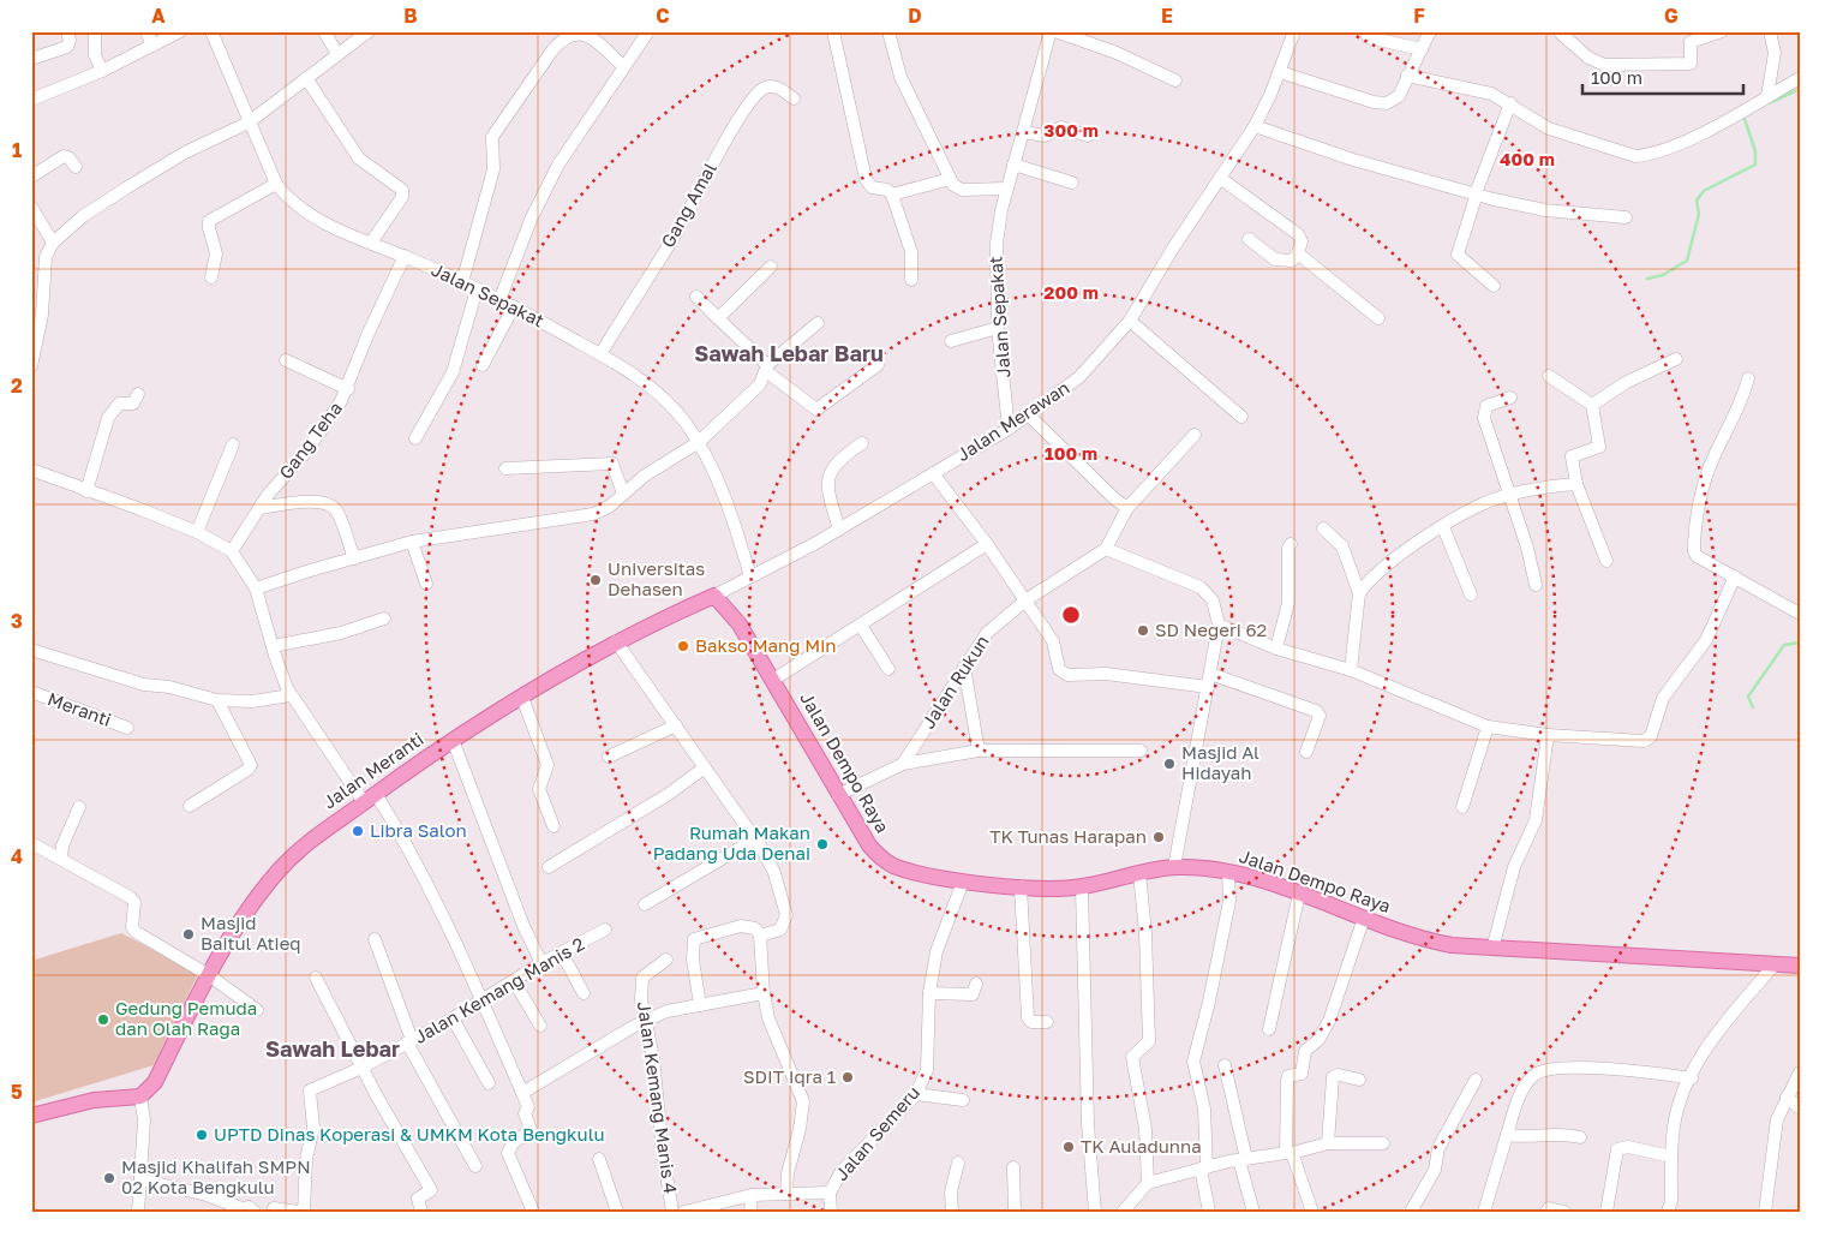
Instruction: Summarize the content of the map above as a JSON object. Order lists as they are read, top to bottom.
{
  "streets": {
    "main road": ["Jalan Dempo Raya", "Jalan Meranti"],
    "street": [
      "Gang Amal",
      "Jalan Sepakat",
      "Jalan Merawan",
      "Gang Teha",
      "Jalan Rukun",
      "Meranti",
      "Jalan Kemang Manis 2",
      "Jalan Kemang Manis 4",
      "Jalan Semeru"
    ]
  },
  "crossings": [
    ["Gang Amal", "Jalan Sepakat"],
    ["Jalan Sepakat", "Jalan Merawan"],
    ["Jalan Sepakat", "Gang Teha"],
    ["Jalan Merawan", "Jalan Dempo Raya"],
    ["Jalan Merawan", "Jalan Meranti"],
    ["Jalan Dempo Raya", "Jalan Meranti"],
    ["Jalan Dempo Raya", "Jalan Semeru"]
  ],
  "districts": ["Sawah Lebar Baru", "Sawah Lebar"],
  "places": [
    "Universitas Dehasen",
    "SD Negeri 62",
    "Bakso Mang Min",
    "Masjid Al Hidayah",
    "Libra Salon",
    "TK Tunas Harapan",
    "Rumah Makan Padang Uda Denai",
    "Masjid Baitul Atieq",
    "Gedung Pemuda dan Olah Raga",
    "SDIT Iqra 1",
    "UPTD Dinas Koperasi & UMKM Kota Bengkulu",
    "TK Auladunna",
    "Masjid Khalifah SMPN 02 Kota Bengkulu"
  ],
  "scale_bar": "100 m",
  "grid": {
    "columns": [
      "A",
      "B",
      "C",
      "D",
      "E",
      "F",
      "G"
    ],
    "rows": [
      "1",
      "2",
      "3",
      "4",
      "5"
    ]
  },
  "rings": [
    "300 m",
    "400 m",
    "200 m",
    "100 m"
  ]
}
